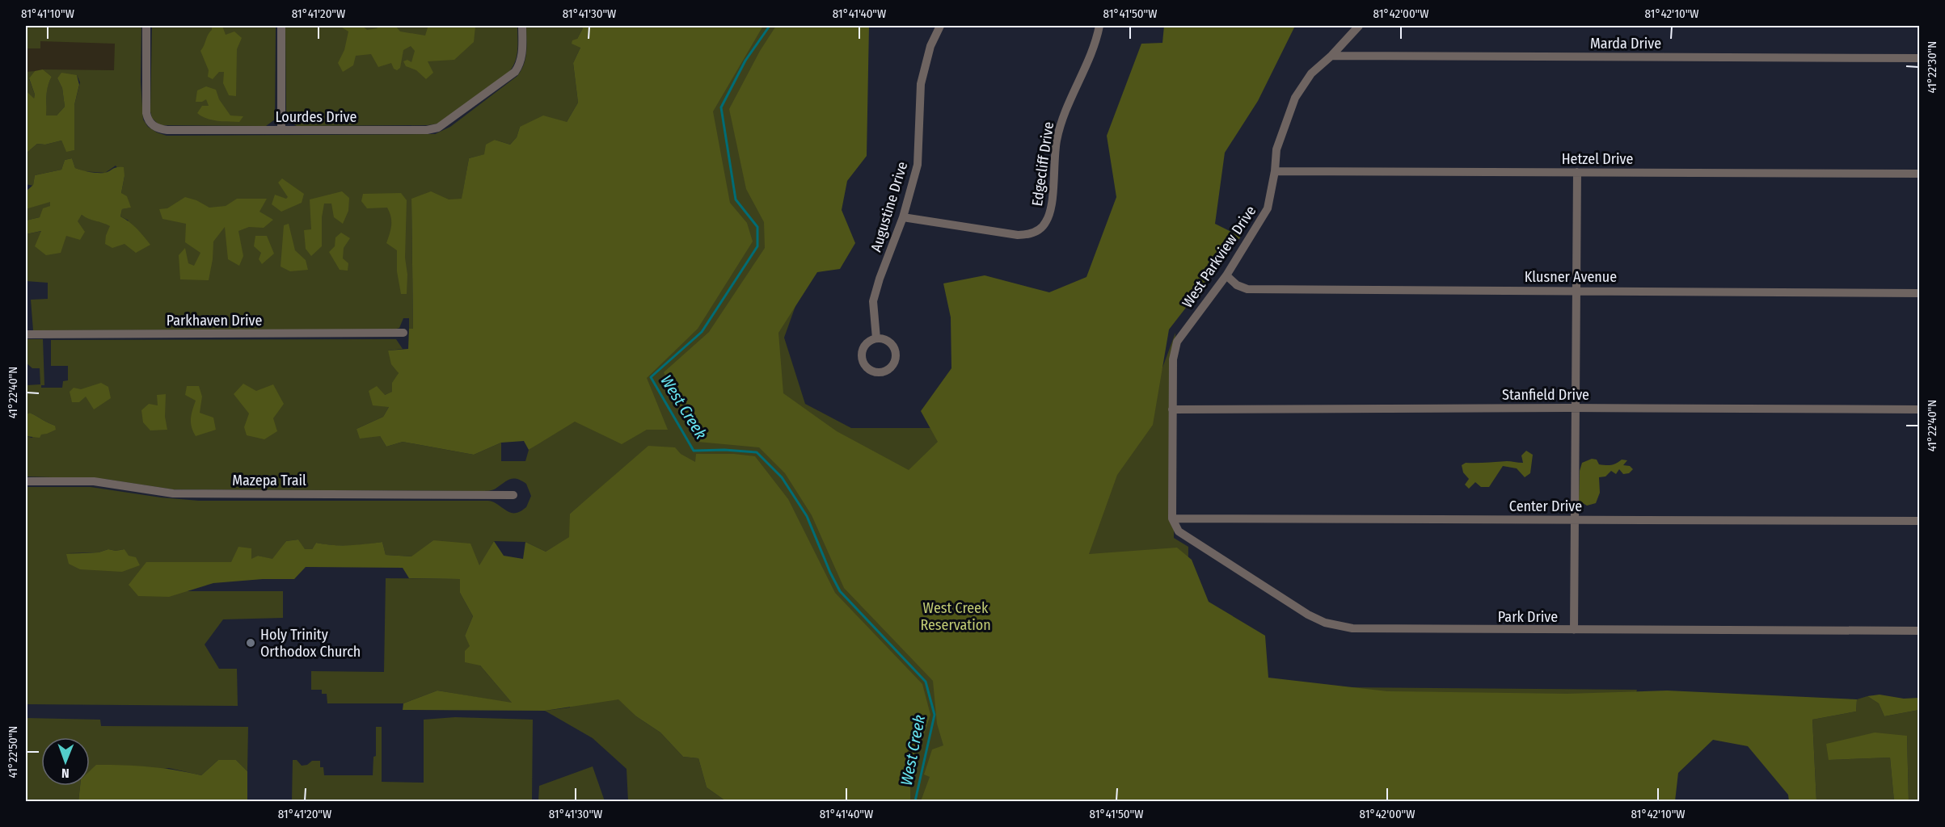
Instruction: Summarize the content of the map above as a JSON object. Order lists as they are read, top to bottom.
{
  "streets": {
    "street": [
      "Marda Drive",
      "Lourdes Drive",
      "Hetzel Drive",
      "Edgecliff Drive",
      "Augustine Drive",
      "West Parkview Drive",
      "Klusner Avenue",
      "Parkhaven Drive",
      "Stanfield Drive",
      "Mazepa Trail",
      "Center Drive",
      "Park Drive"
    ]
  },
  "crossings": [
    ["Marda Drive", "West Parkview Drive"],
    ["Hetzel Drive", "West Parkview Drive"],
    ["Edgecliff Drive", "Augustine Drive"],
    ["West Parkview Drive", "Klusner Avenue"],
    ["West Parkview Drive", "Stanfield Drive"],
    ["West Parkview Drive", "Center Drive"],
    ["West Parkview Drive", "Park Drive"],
    ["Center Drive", "Park Drive"]
  ],
  "water": ["West Creek"],
  "parks": ["West Creek Reservation"],
  "places": ["Holy Trinity Orthodox Church"],
  "north": "bottom",
  "coordinates": [
    "81°41'10\"W",
    "81°41'20\"W",
    "81°41'30\"W",
    "81°41'40\"W",
    "81°41'50\"W",
    "81°42'00\"W",
    "81°42'10\"W",
    "41°22'30\"N",
    "41°22'40\"N",
    "41°22'50\"N"
  ]
}
